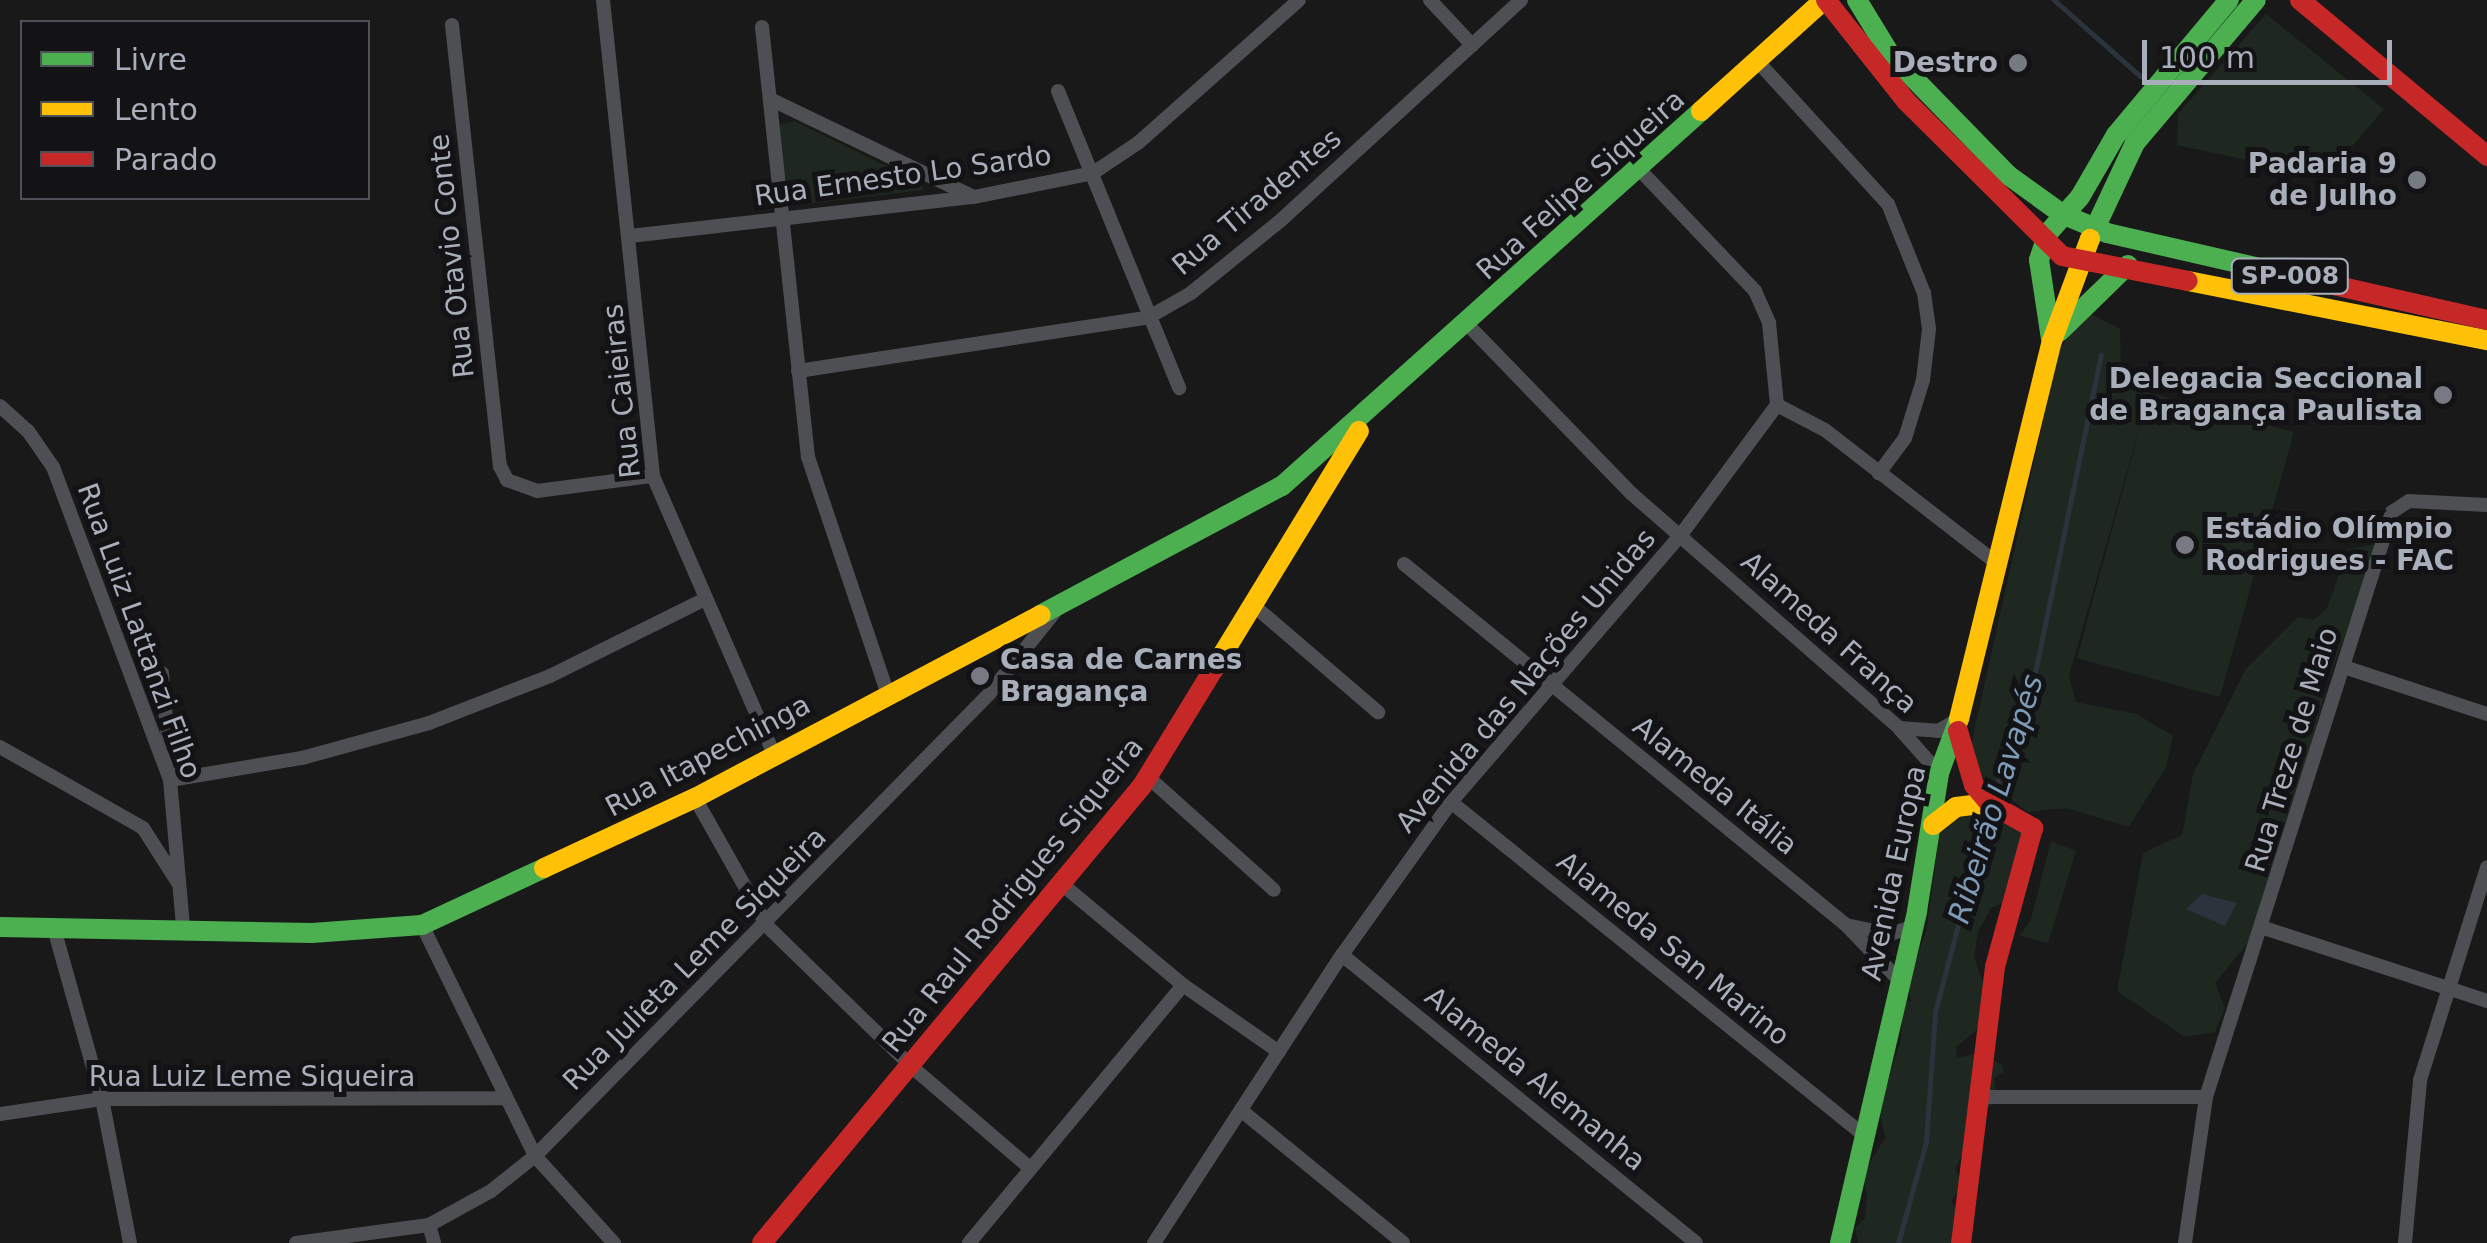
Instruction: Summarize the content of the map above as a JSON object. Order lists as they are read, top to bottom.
{
  "streets": {
    "street": [
      "Rua Ernesto Lo Sardo",
      "Rua Felipe Siqueira",
      "Rua Tiradentes",
      "Rua Otavio Conte",
      "SP-008",
      "Rua Caieiras",
      "Rua Luiz Lattanzi Filho",
      "Alameda França",
      "Avenida das Nações Unidas",
      "Rua Treze de Maio",
      "Rua Itapechinga",
      "Alameda Itália",
      "Avenida Europa",
      "Rua Raul Rodrigues Siqueira",
      "Alameda San Marino",
      "Rua Julieta Leme Siqueira",
      "Rua Luiz Leme Siqueira",
      "Alameda Alemanha"
    ]
  },
  "crossings": [
    ["Rua Ernesto Lo Sardo", "Rua Caieiras"],
    ["Rua Felipe Siqueira", "SP-008"],
    ["Rua Felipe Siqueira", "Alameda França"],
    ["Rua Felipe Siqueira", "Rua Itapechinga"],
    ["Rua Felipe Siqueira", "Rua Raul Rodrigues Siqueira"],
    ["Rua Otavio Conte", "Rua Caieiras"],
    ["SP-008", "Avenida Europa"],
    ["Rua Caieiras", "Rua Itapechinga"],
    ["Rua Luiz Lattanzi Filho", "Rua Itapechinga"],
    ["Alameda França", "Avenida das Nações Unidas"],
    ["Alameda França", "Avenida Europa"],
    ["Avenida das Nações Unidas", "Alameda Itália"],
    ["Avenida das Nações Unidas", "Alameda San Marino"],
    ["Avenida das Nações Unidas", "Alameda Alemanha"],
    ["Rua Itapechinga", "Rua Raul Rodrigues Siqueira"],
    ["Rua Itapechinga", "Rua Julieta Leme Siqueira"],
    ["Alameda Itália", "Avenida Europa"],
    ["Avenida Europa", "Alameda San Marino"]
  ],
  "water": ["Ribeirão Lavapés"],
  "places": [
    "Destro",
    "Padaria 9 de Julho",
    "Delegacia Seccional de Bragança Paulista",
    "Estádio Olímpio Rodrigues - FAC",
    "Casa de Carnes Bragança"
  ],
  "legend": ["Livre", "Lento", "Parado"],
  "scale_bar": "100 m"
}
